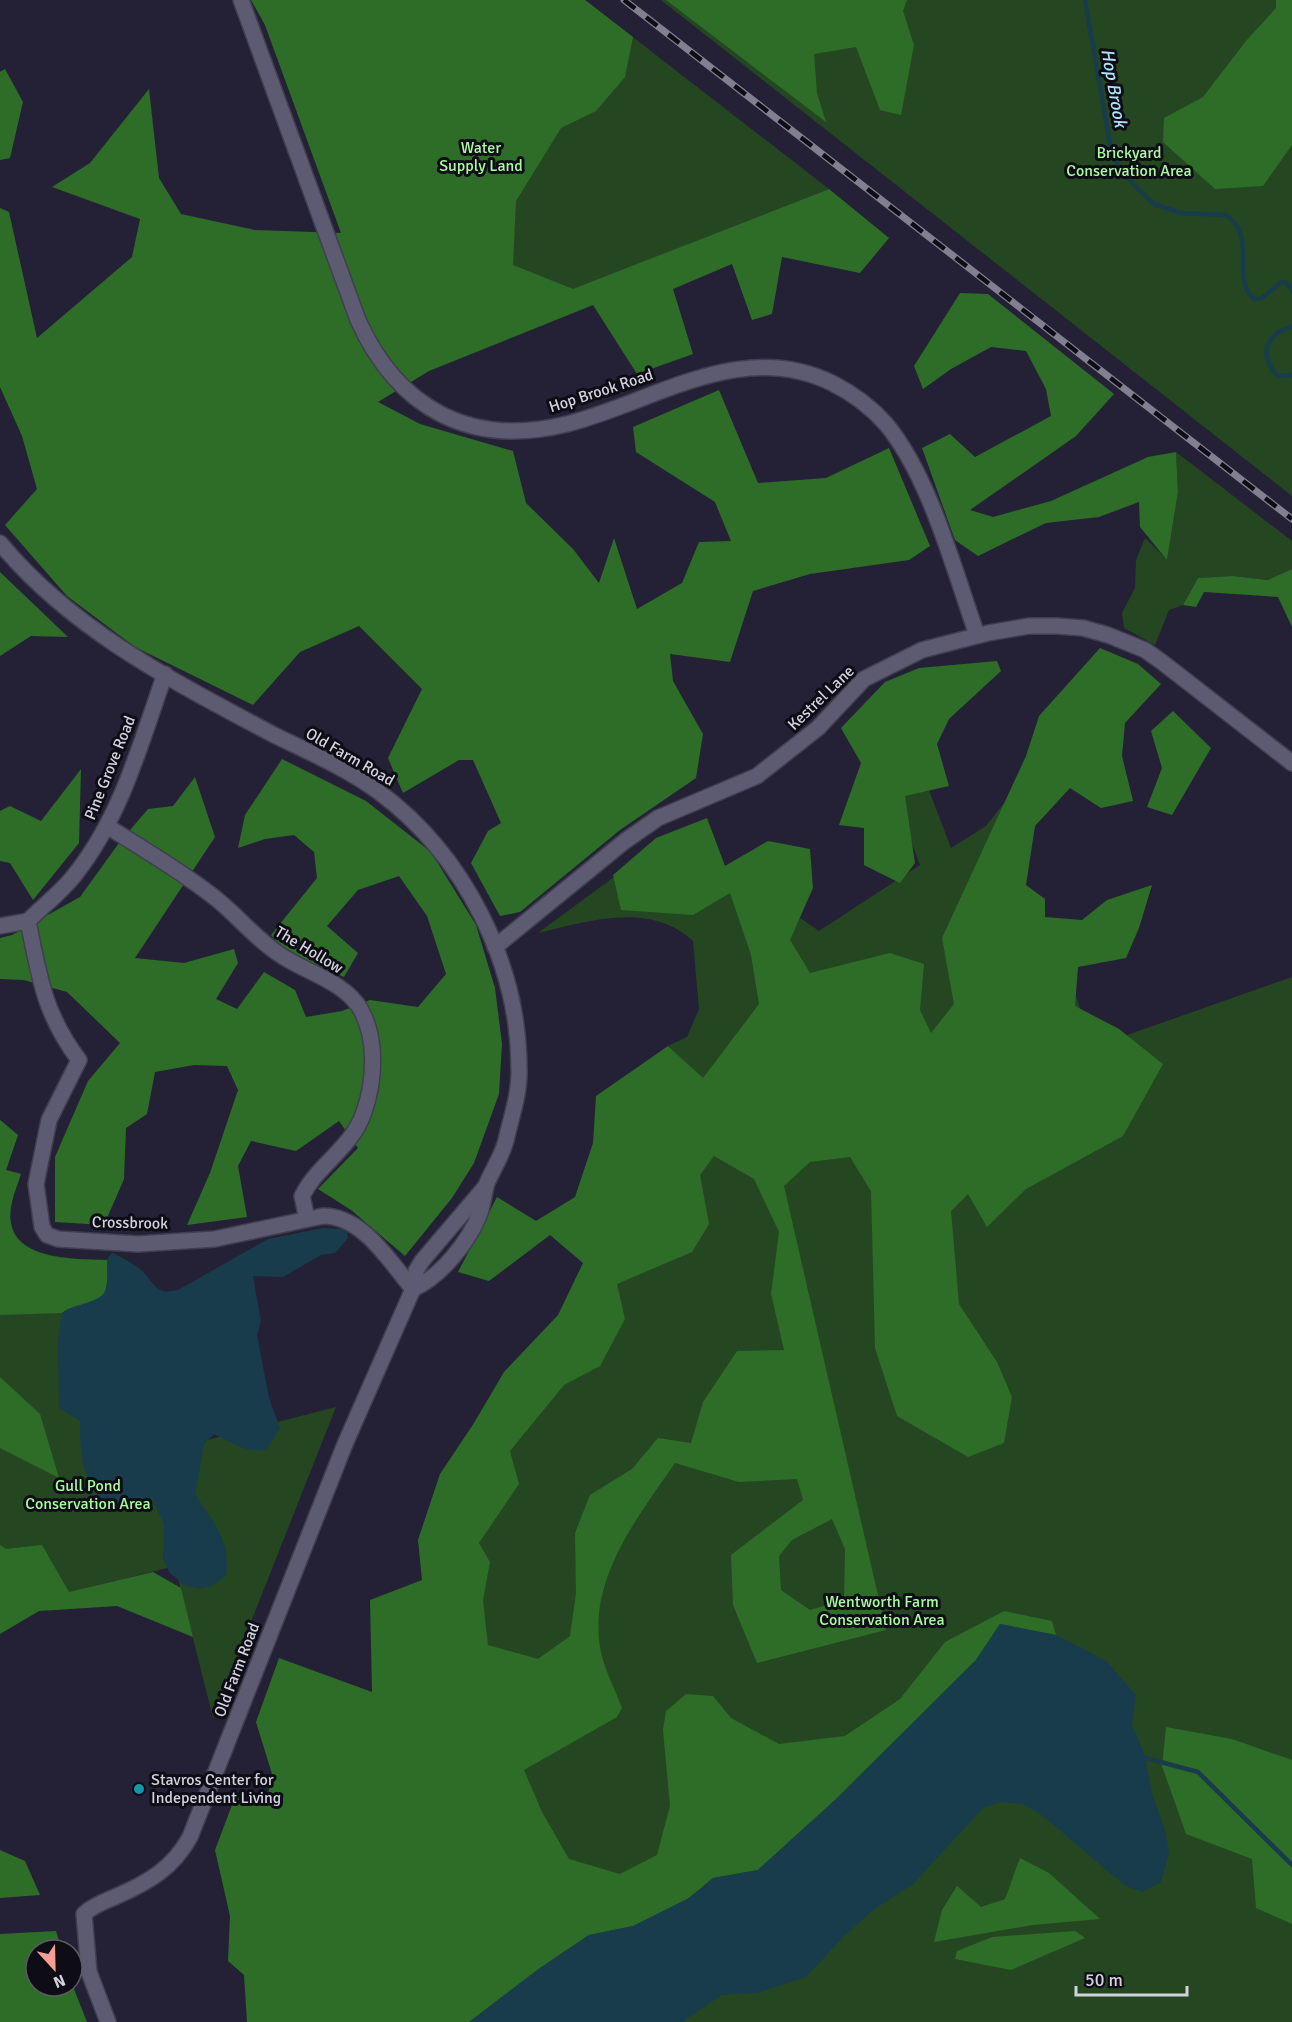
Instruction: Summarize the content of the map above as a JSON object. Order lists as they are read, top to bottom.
{
  "streets": {
    "street": [
      "Hop Brook Road",
      "Kestrel Lane",
      "Old Farm Road",
      "Pine Grove Road",
      "The Hollow",
      "Crossbrook"
    ]
  },
  "crossings": [
    ["Hop Brook Road", "Kestrel Lane"],
    ["Kestrel Lane", "Old Farm Road"],
    ["Old Farm Road", "Pine Grove Road"],
    ["Old Farm Road", "Crossbrook"],
    ["Pine Grove Road", "The Hollow"],
    ["Pine Grove Road", "Crossbrook"],
    ["The Hollow", "Crossbrook"]
  ],
  "water": ["Hop Brook"],
  "parks": [
    "Water Supply Land",
    "Brickyard Conservation Area",
    "Gull Pond Conservation Area",
    "Wentworth Farm Conservation Area"
  ],
  "places": ["Stavros Center for Independent Living"],
  "scale_bar": "50 m",
  "north": "bottom"
}
